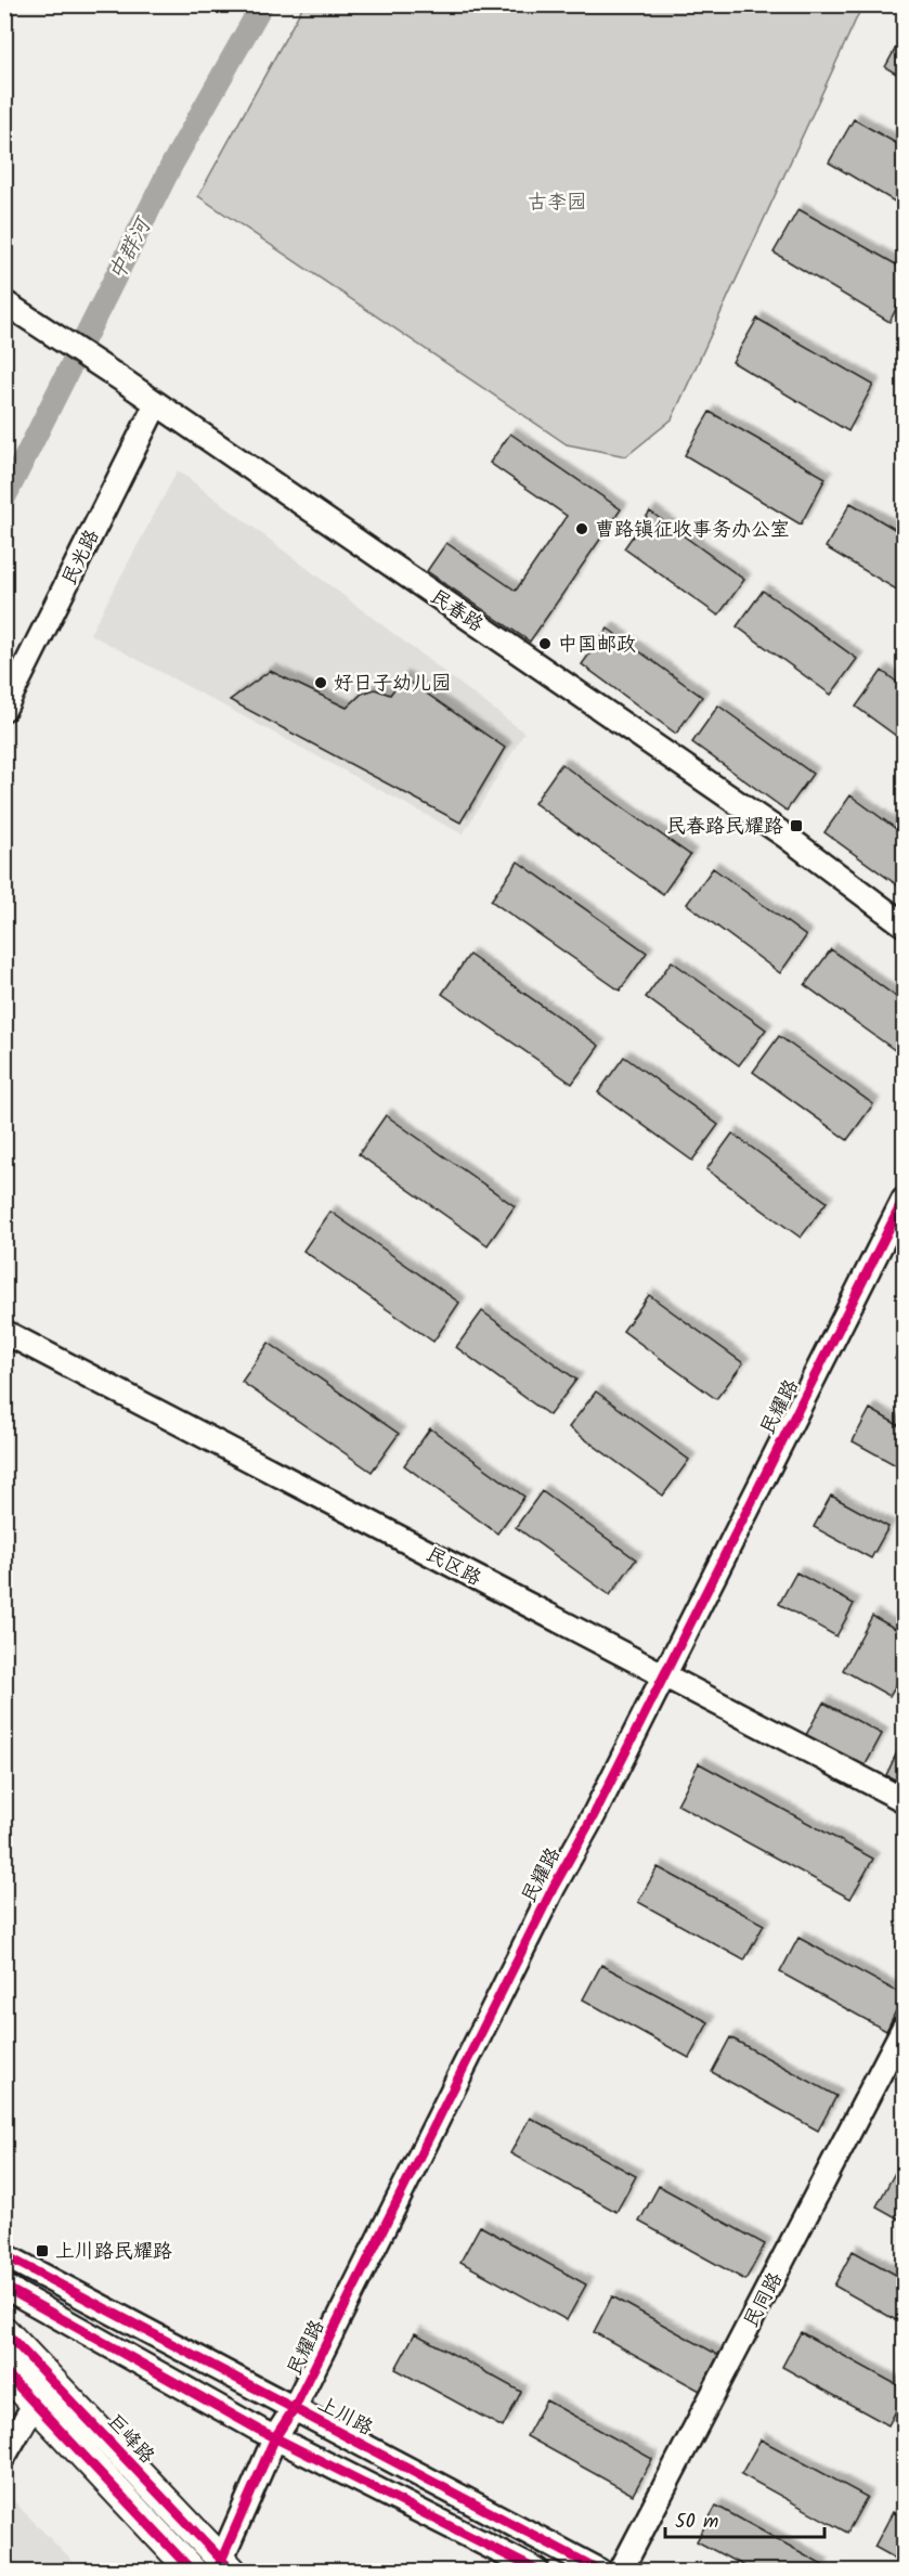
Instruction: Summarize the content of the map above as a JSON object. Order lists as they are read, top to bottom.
{
  "streets": {
    "main road": ["巨峰路"],
    "street": [
      "民光路",
      "民春路",
      "民耀路",
      "民区路",
      "民同路",
      "上川路"
    ]
  },
  "crossings": [
    ["民光路", "民春路"],
    ["民耀路", "民区路"],
    ["民耀路", "上川路"],
    ["民耀路", "巨峰路"]
  ],
  "water": ["中群河"],
  "parks": ["古李园"],
  "places": {
    "other": ["曹路镇征收事务办公室", "中国邮政", "好日子幼儿园"],
    "transit": ["民春路民耀路", "上川路民耀路"]
  },
  "scale_bar": "50 m"
}
